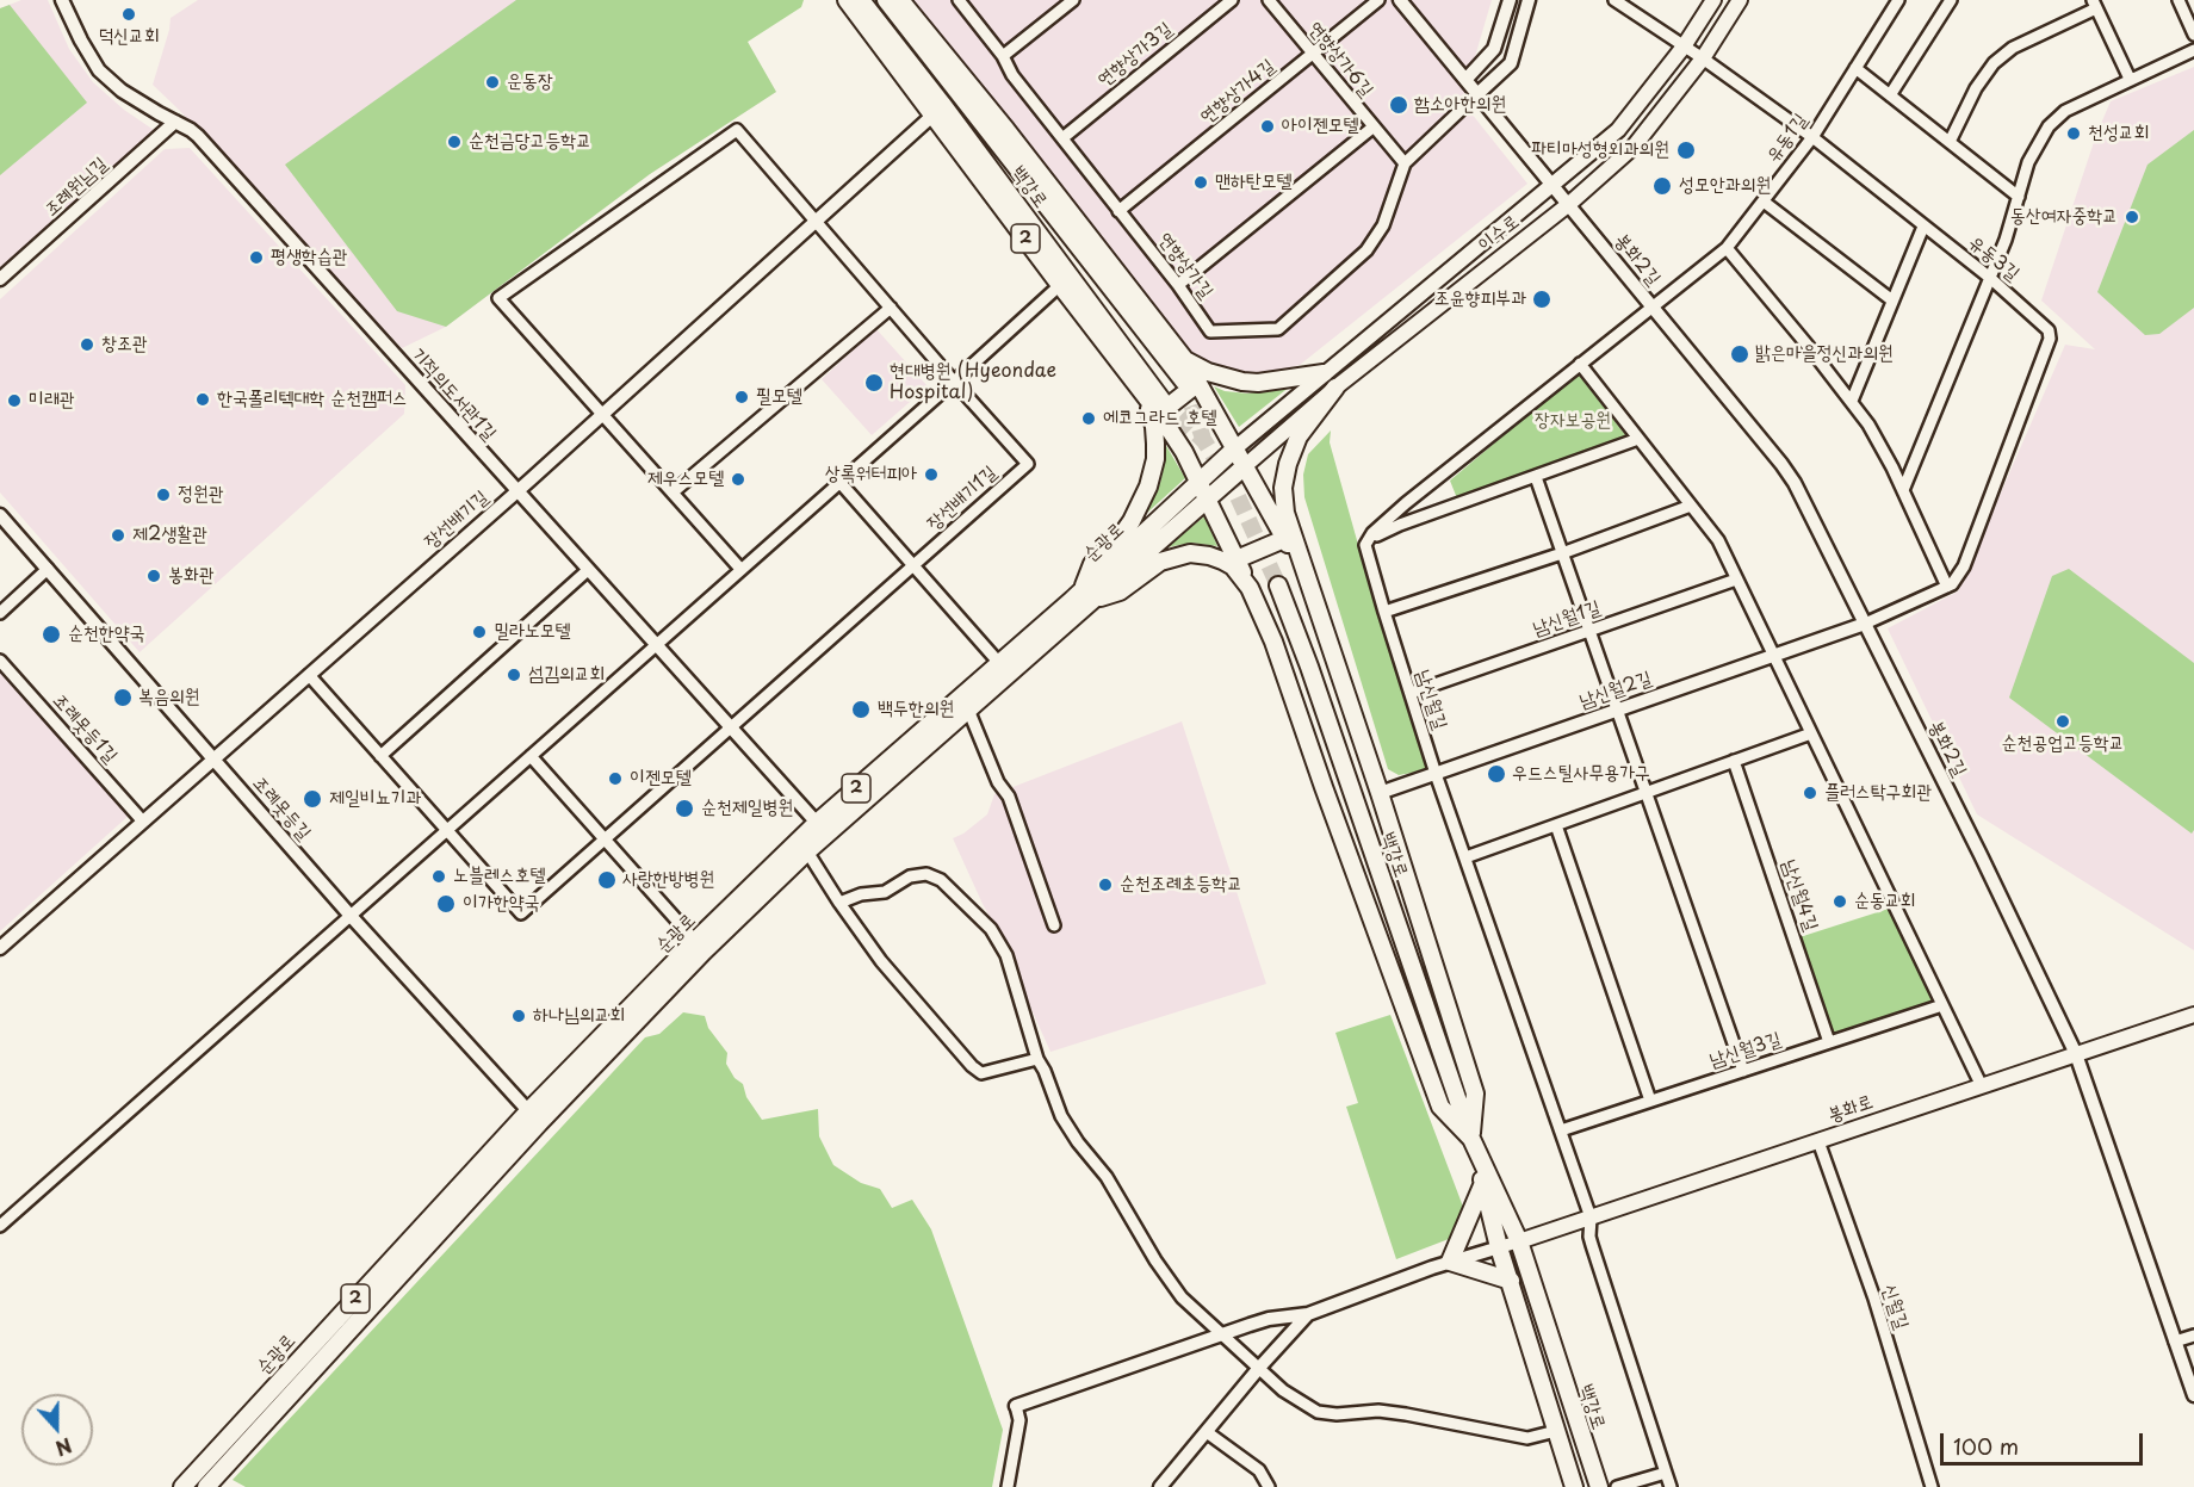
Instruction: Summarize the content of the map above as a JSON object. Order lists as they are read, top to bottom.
{
  "streets": {
    "main road": [
      "백강로",
      "이수로",
      "2",
      "순광로",
      "봉화로"
    ],
    "street": [
      "연향상가3길",
      "연향상가6길",
      "연향상가4길",
      "유동1길",
      "조례원님길",
      "유동3길",
      "봉화2길",
      "연향상가길",
      "기적의도서관1길",
      "장선배기1길",
      "장선배기길",
      "남신월1길",
      "남신월2길",
      "남신월길",
      "조례못등1길",
      "조례못등길",
      "남신월4길",
      "남신월3길",
      "신월길"
    ]
  },
  "crossings": [
    ["연향상가3길", "연향상가길"],
    ["연향상가6길", "연향상가4길"],
    ["연향상가6길", "연향상가길"],
    ["연향상가4길", "연향상가길"],
    ["유동1길", "유동3길"],
    ["유동1길", "봉화2길"],
    ["조례원님길", "기적의도서관1길"],
    ["백강로", "2"],
    ["백강로", "봉화로"],
    ["이수로", "유동3길"],
    ["이수로", "봉화2길"],
    ["이수로", "순광로"],
    ["2", "장선배기길"],
    ["2", "순광로"],
    ["봉화2길", "남신월2길"],
    ["봉화2길", "봉화로"],
    ["기적의도서관1길", "장선배기1길"],
    ["기적의도서관1길", "장선배기길"],
    ["기적의도서관1길", "순광로"],
    ["장선배기길", "조례못등1길"],
    ["장선배기길", "조례못등길"],
    ["순광로", "조례못등길"],
    ["남신월1길", "남신월길"],
    ["남신월2길", "남신월길"],
    ["남신월길", "남신월3길"],
    ["남신월길", "봉화로"],
    ["남신월4길", "남신월3길"],
    ["봉화로", "신월길"]
  ],
  "parks": ["장자보공원"],
  "places": [
    "덕신교회",
    "운동장",
    "함소아한의원",
    "아이젠모텔",
    "천성교회",
    "순천금당고등학교",
    "파티마성형외과의원",
    "맨하탄모텔",
    "성모안과의원",
    "동산여자중학교",
    "평생학습관",
    "조윤향피부과",
    "창조관",
    "밝은마을정신과의원",
    "현대병원 (Hyeondae Hospital)",
    "필모텔",
    "한국폴리텍대학 순천캠퍼스",
    "미래관",
    "에코그라드 호텔",
    "상록워터피아",
    "제우스모텔",
    "정원관",
    "제2생활관",
    "봉화관",
    "밀라노모텔",
    "순천한약국",
    "섬김의교회",
    "복음의원",
    "백두한의원",
    "순천공업고등학교",
    "우드스틸사무용가구",
    "이젠모텔",
    "플러스탁구회관",
    "제일비뇨기과",
    "순천제일병원",
    "노블레스호텔",
    "사랑한방병원",
    "순천조례초등학교",
    "순동교회",
    "이가한약국",
    "하나님의교회"
  ],
  "scale_bar": "100 m",
  "north": "bottom"
}
